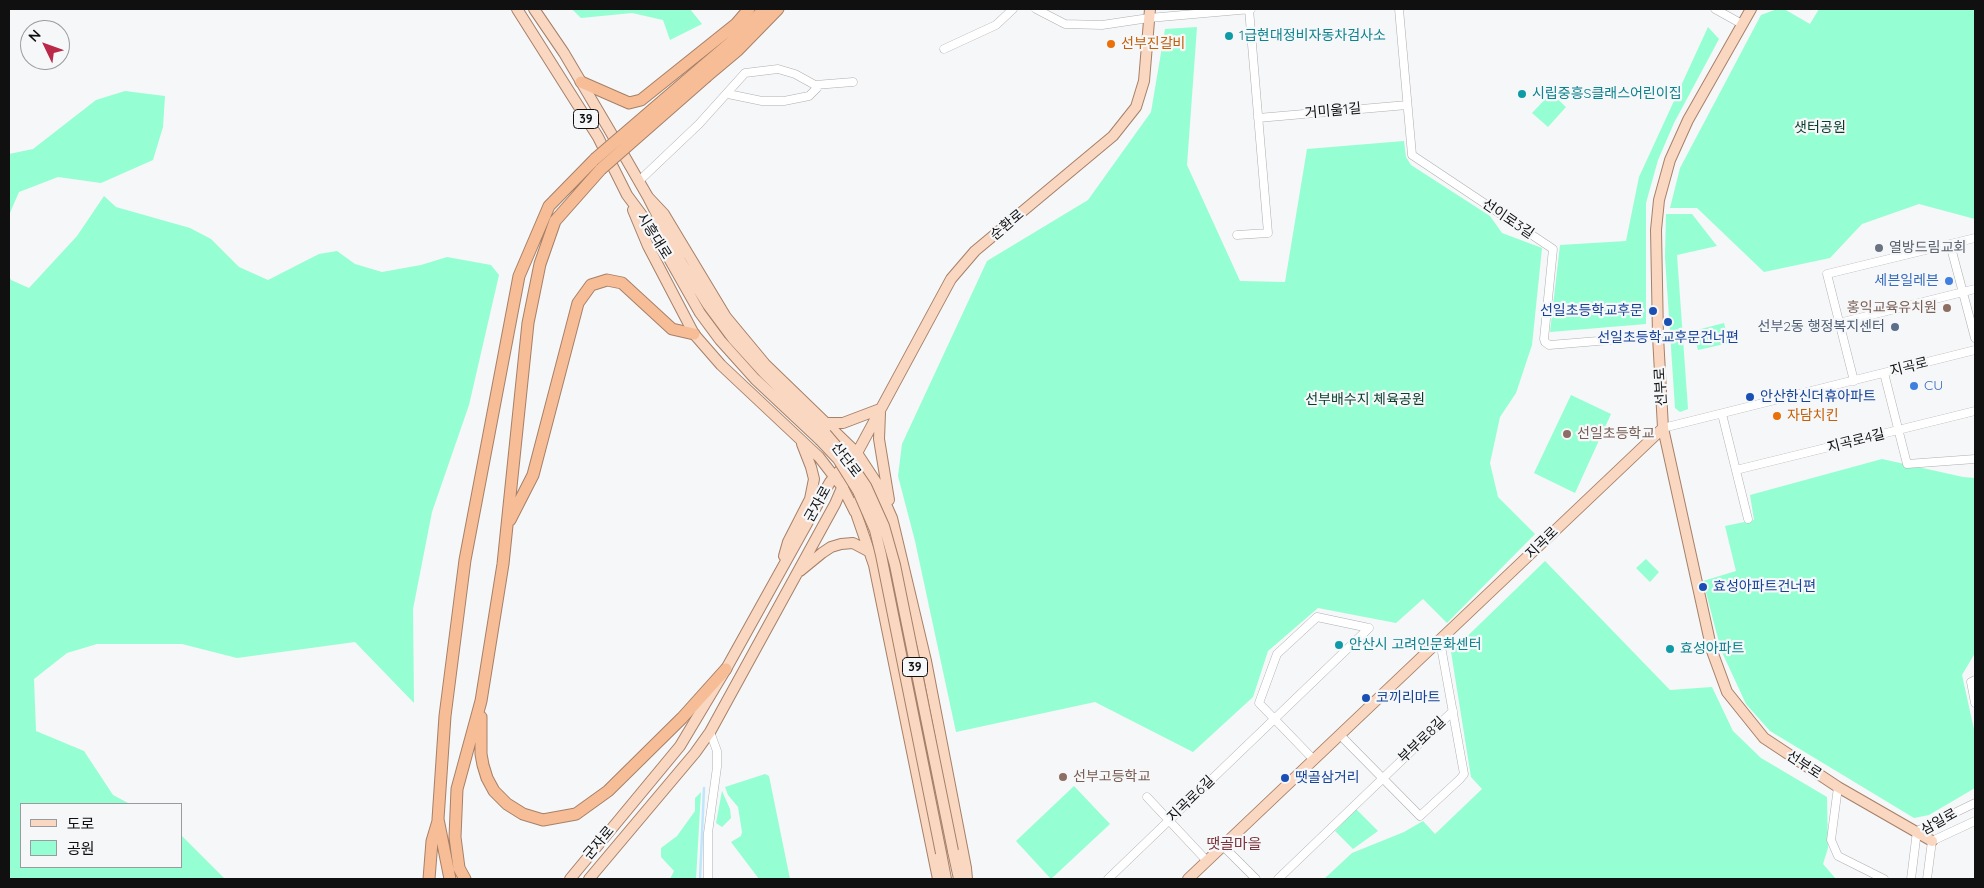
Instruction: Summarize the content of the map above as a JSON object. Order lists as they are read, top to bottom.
{
  "streets": {
    "main road": [
      "39",
      "순환로",
      "시흥대로",
      "지곡로",
      "선부로",
      "산단로",
      "군자로"
    ],
    "street": [
      "거미울1길",
      "선이로3길",
      "지곡로4길",
      "부부로8길",
      "지곡로6길",
      "삼일로"
    ]
  },
  "crossings": [
    ["거미울1길", "선이로3길"],
    ["39", "산단로"],
    ["선이로3길", "선부로"],
    ["순환로", "군자로"],
    ["시흥대로", "산단로"],
    ["지곡로", "선부로"],
    ["지곡로", "부부로8길"],
    ["선부로", "삼일로"]
  ],
  "districts": ["땟골마을"],
  "parks": ["샛터공원", "선부배수지 체육공원"],
  "places": [
    "1급현대정비자동차검사소",
    "선부진갈비",
    "시립중흥S클래스어린이집",
    "열방드림교회",
    "세븐일레븐",
    "홍익교육유치원",
    "선일초등학교후문",
    "선일초등학교후문건너편",
    "선부2동 행정복지센터",
    "CU",
    "안산한신더휴아파트",
    "자담치킨",
    "선일초등학교",
    "효성아파트건너편",
    "안산시 고려인문화센터",
    "효성아파트",
    "코끼리마트",
    "선부고등학교",
    "땟골삼거리"
  ],
  "legend": ["도로", "공원"],
  "north": "top left"
}
